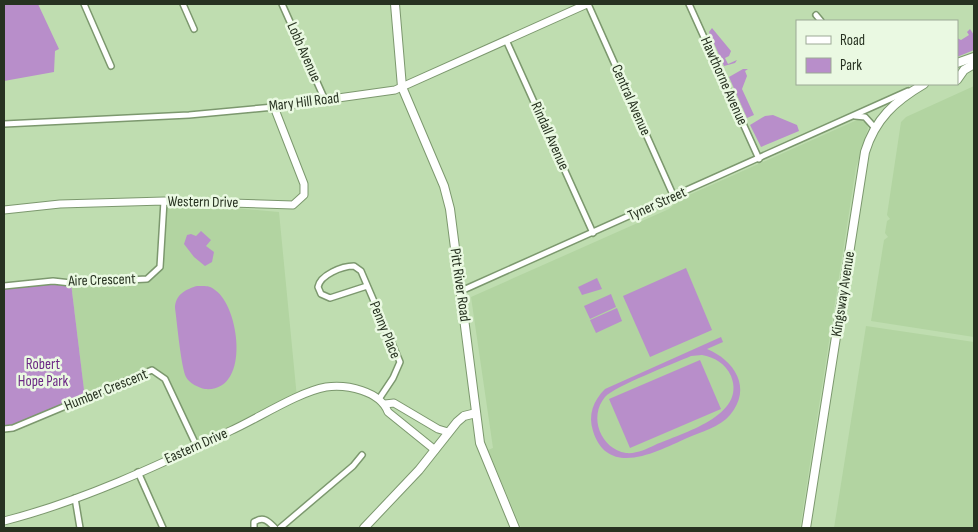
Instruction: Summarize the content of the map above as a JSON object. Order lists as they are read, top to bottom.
{
  "streets": {
    "main road": ["Pitt River Road", "Kingsway Avenue"],
    "street": [
      "Lobb Avenue",
      "Hawthorne Avenue",
      "Central Avenue",
      "Mary Hill Road",
      "Rindall Avenue",
      "Western Drive",
      "Tyner Street",
      "Aire Crescent",
      "Penny Place",
      "Humber Crescent",
      "Eastern Drive"
    ]
  },
  "crossings": [
    ["Lobb Avenue", "Mary Hill Road"],
    ["Hawthorne Avenue", "Tyner Street"],
    ["Central Avenue", "Mary Hill Road"],
    ["Central Avenue", "Tyner Street"],
    ["Mary Hill Road", "Rindall Avenue"],
    ["Mary Hill Road", "Western Drive"],
    ["Mary Hill Road", "Pitt River Road"],
    ["Rindall Avenue", "Tyner Street"],
    ["Western Drive", "Aire Crescent"],
    ["Tyner Street", "Pitt River Road"],
    ["Penny Place", "Eastern Drive"],
    ["Humber Crescent", "Eastern Drive"]
  ],
  "parks": ["Robert Hope Park"],
  "legend": ["Road", "Park"]
}
